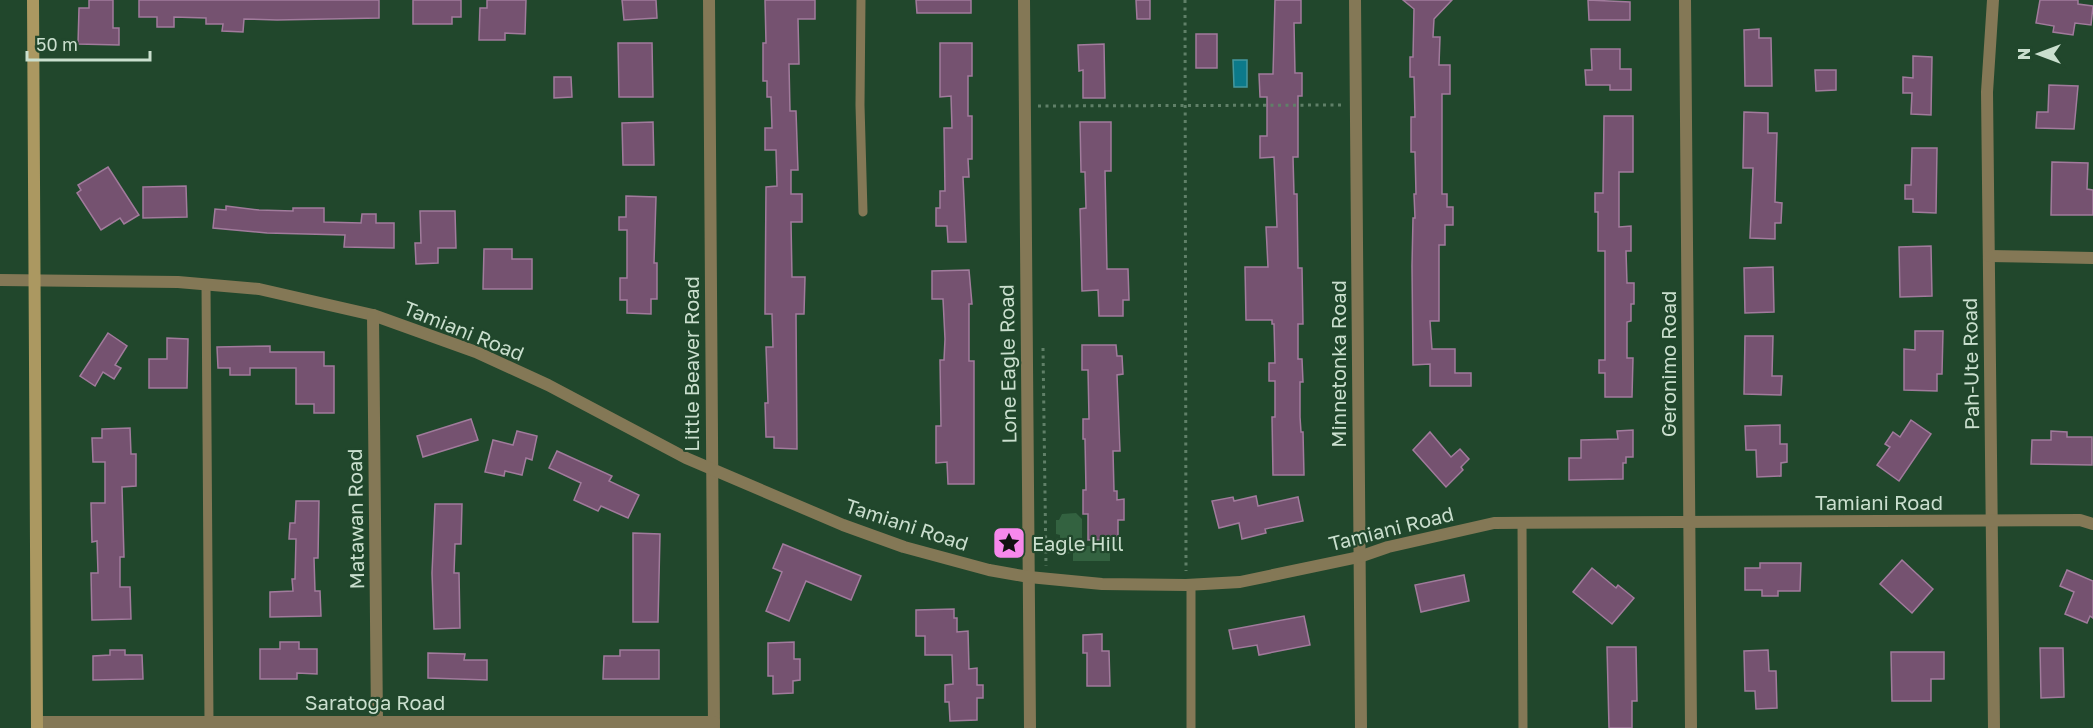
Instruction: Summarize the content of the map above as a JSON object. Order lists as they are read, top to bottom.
{
  "streets": {
    "street": [
      "Tamiani Road",
      "Little Beaver Road",
      "Lone Eagle Road",
      "Minnetonka Road",
      "Geronimo Road",
      "Pah-Ute Road",
      "Matawan Road",
      "Saratoga Road"
    ]
  },
  "crossings": [
    ["Tamiani Road", "Little Beaver Road"],
    ["Tamiani Road", "Lone Eagle Road"],
    ["Tamiani Road", "Minnetonka Road"],
    ["Tamiani Road", "Geronimo Road"],
    ["Tamiani Road", "Pah-Ute Road"],
    ["Tamiani Road", "Matawan Road"],
    ["Little Beaver Road", "Saratoga Road"],
    ["Matawan Road", "Saratoga Road"]
  ],
  "places": {
    "place": ["Eagle Hill"]
  },
  "scale_bar": "50 m",
  "north": "left"
}
